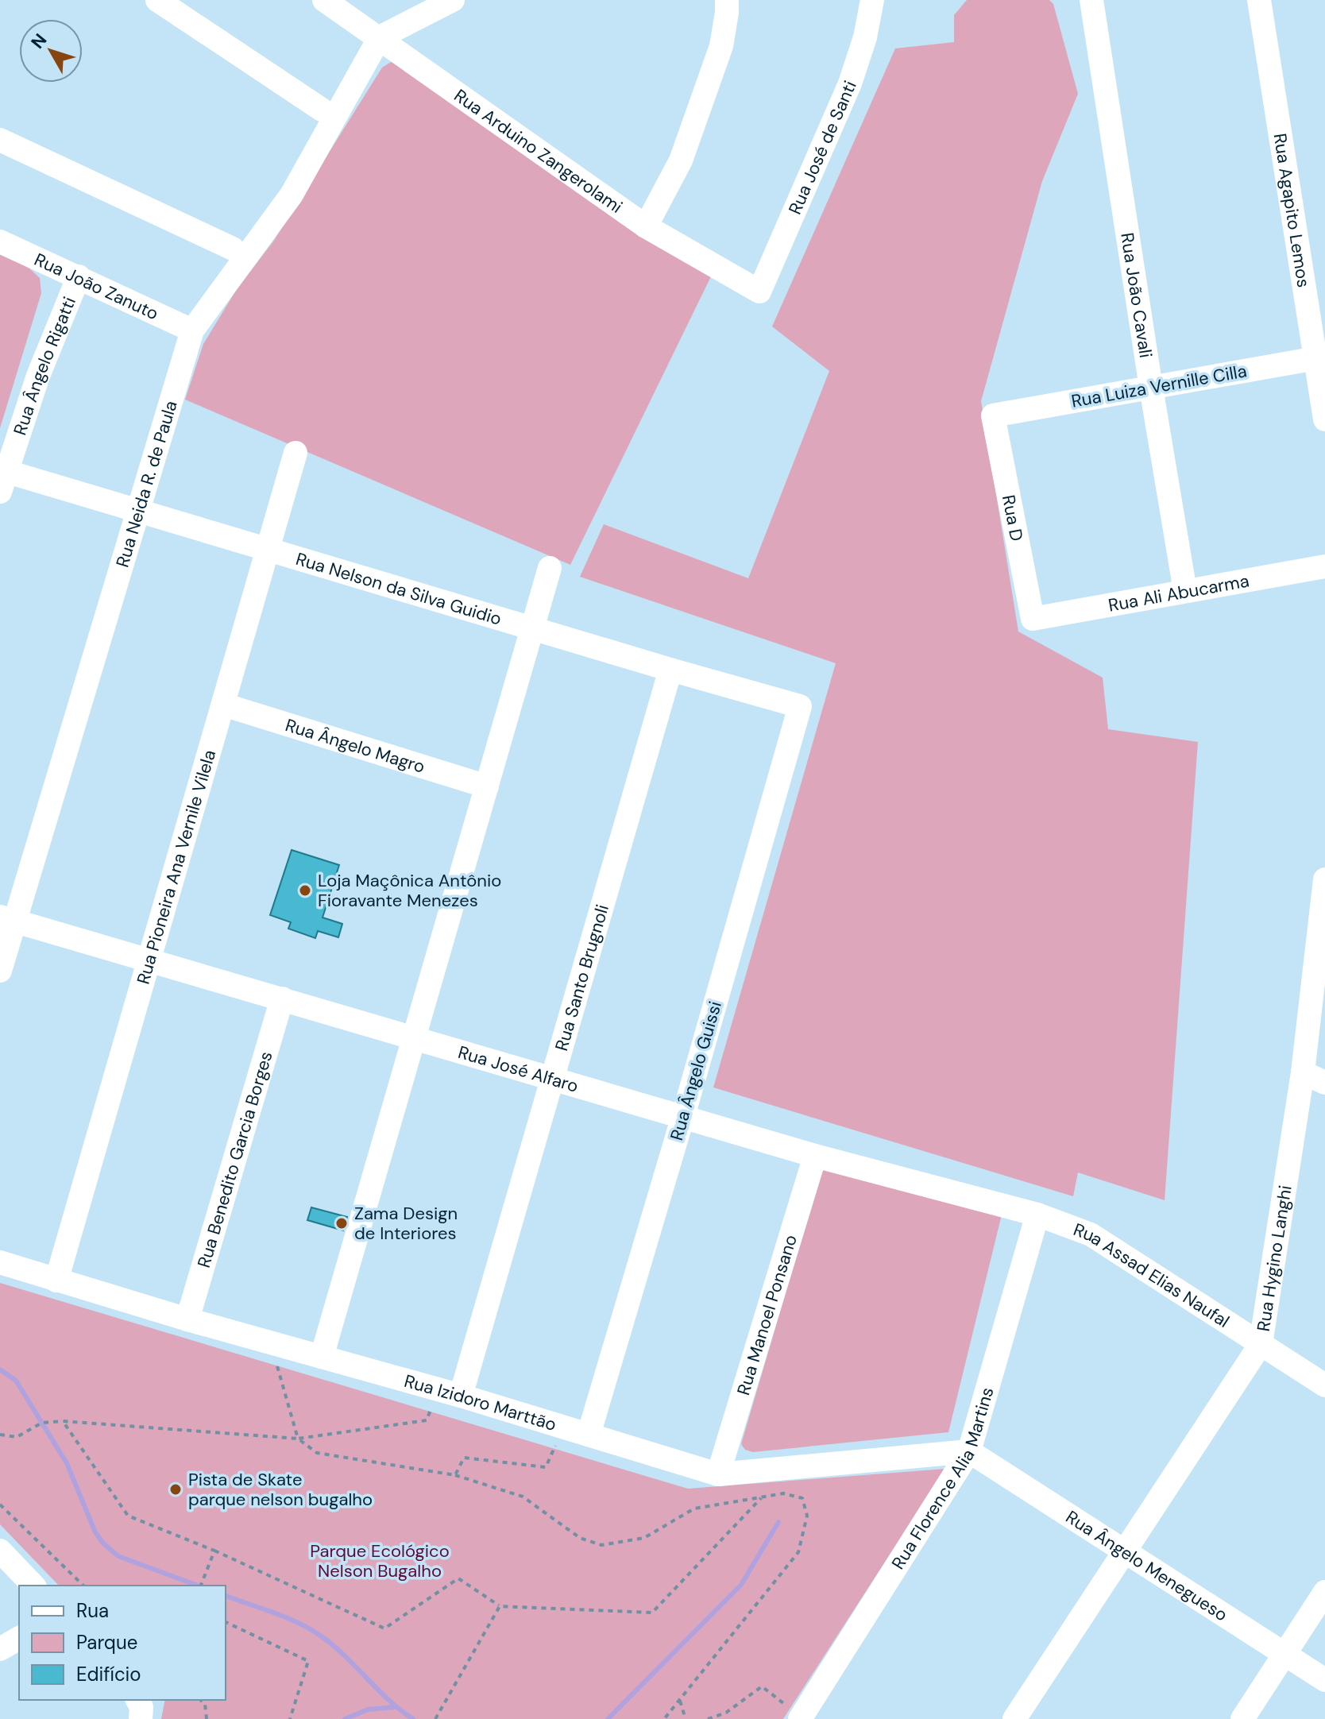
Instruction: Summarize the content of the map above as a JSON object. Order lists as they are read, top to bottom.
{
  "streets": {
    "street": [
      "Rua José de Santi",
      "Rua Arduino Zangerolami",
      "Rua Agapito Lemos",
      "Rua João Zanuto",
      "Rua João Cavali",
      "Rua Ângelo Rigatti",
      "Rua Luiza Vernille Cilla",
      "Rua Neida R. de Paula",
      "Rua D",
      "Rua Nelson da Silva Guidio",
      "Rua Ali Abucarma",
      "Rua Ângelo Magro",
      "Rua Pioneira Ana Vernile Vilela",
      "Rua Santo Brugnoli",
      "Rua José Alfaro",
      "Rua Ângelo Guissi",
      "Rua Benedito Garcia Borges",
      "Rua Hygino Langhi",
      "Rua Assad Elias Naufal",
      "Rua Manoel Ponsano",
      "Rua Izidoro Marttão",
      "Rua Florence Alia Martins",
      "Rua Ângelo Menegueso"
    ]
  },
  "crossings": [
    ["Rua José de Santi", "Rua Arduino Zangerolami"],
    ["Rua Arduino Zangerolami", "Rua Neida R. de Paula"],
    ["Rua Agapito Lemos", "Rua Luiza Vernille Cilla"],
    ["Rua João Zanuto", "Rua Ângelo Rigatti"],
    ["Rua João Zanuto", "Rua Neida R. de Paula"],
    ["Rua João Cavali", "Rua Luiza Vernille Cilla"],
    ["Rua João Cavali", "Rua Ali Abucarma"],
    ["Rua Ângelo Rigatti", "Rua Nelson da Silva Guidio"],
    ["Rua Luiza Vernille Cilla", "Rua D"],
    ["Rua Neida R. de Paula", "Rua Nelson da Silva Guidio"],
    ["Rua Neida R. de Paula", "Rua José Alfaro"],
    ["Rua D", "Rua Ali Abucarma"],
    ["Rua Nelson da Silva Guidio", "Rua Pioneira Ana Vernile Vilela"],
    ["Rua Nelson da Silva Guidio", "Rua Santo Brugnoli"],
    ["Rua Nelson da Silva Guidio", "Rua Ângelo Guissi"],
    ["Rua Ângelo Magro", "Rua Pioneira Ana Vernile Vilela"],
    ["Rua Pioneira Ana Vernile Vilela", "Rua José Alfaro"],
    ["Rua Pioneira Ana Vernile Vilela", "Rua Izidoro Marttão"],
    ["Rua Santo Brugnoli", "Rua José Alfaro"],
    ["Rua Santo Brugnoli", "Rua Izidoro Marttão"],
    ["Rua José Alfaro", "Rua Ângelo Guissi"],
    ["Rua José Alfaro", "Rua Benedito Garcia Borges"],
    ["Rua José Alfaro", "Rua Assad Elias Naufal"],
    ["Rua José Alfaro", "Rua Manoel Ponsano"],
    ["Rua José Alfaro", "Rua Florence Alia Martins"],
    ["Rua Ângelo Guissi", "Rua Izidoro Marttão"],
    ["Rua Benedito Garcia Borges", "Rua Izidoro Marttão"],
    ["Rua Hygino Langhi", "Rua Assad Elias Naufal"],
    ["Rua Hygino Langhi", "Rua Ângelo Menegueso"],
    ["Rua Assad Elias Naufal", "Rua Florence Alia Martins"],
    ["Rua Manoel Ponsano", "Rua Izidoro Marttão"],
    ["Rua Izidoro Marttão", "Rua Florence Alia Martins"],
    ["Rua Izidoro Marttão", "Rua Ângelo Menegueso"],
    ["Rua Florence Alia Martins", "Rua Ângelo Menegueso"]
  ],
  "parks": ["Parque Ecológico Nelson Bugalho"],
  "places": ["Loja Maçônica Antônio Fioravante Menezes", "Zama Design de Interiores", "Pista de Skate parque nelson bugalho"],
  "legend": ["Rua", "Parque", "Edifício"],
  "north": "top left"
}
